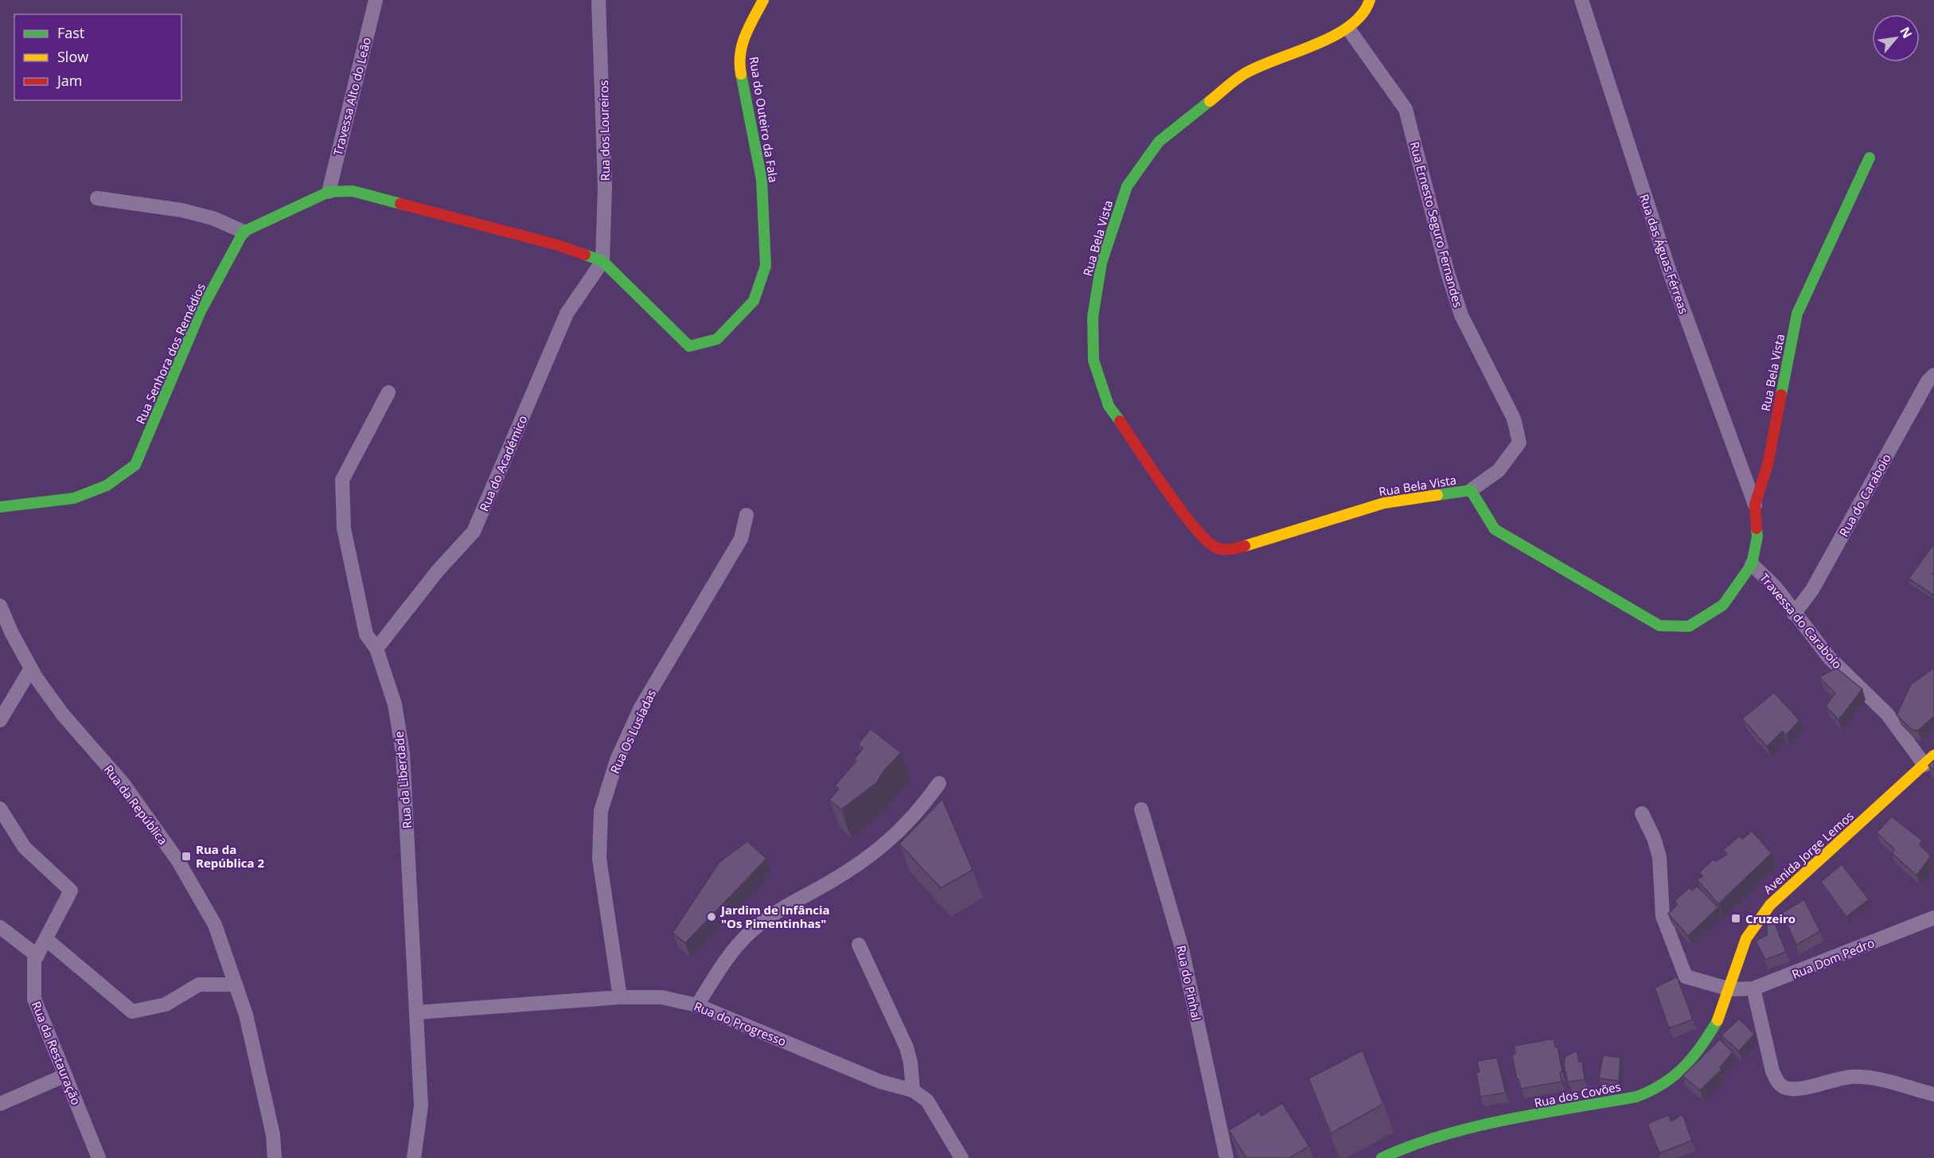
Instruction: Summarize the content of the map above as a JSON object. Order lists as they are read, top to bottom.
{
  "streets": {
    "street": [
      "Travessa Alto do Leão",
      "Rua do Outeiro da Fala",
      "Rua dos Loureiros",
      "Rua Ernesto Seguro Fernandes",
      "Rua Bela Vista",
      "Rua das Águas Férreas",
      "Rua Senhora dos Remédios",
      "Rua do Académico",
      "Rua do Caraboio",
      "Travessa do Caraboio",
      "Rua Os Lusíadas",
      "Rua da Liberdade",
      "Rua da República",
      "Avenida Jorge Lemos",
      "Rua Dom Pedro",
      "Rua do Pinhal",
      "Rua do Progresso",
      "Rua da Restauração",
      "Rua dos Covões"
    ]
  },
  "crossings": [
    ["Rua do Outeiro da Fala", "Rua dos Loureiros"],
    ["Rua do Outeiro da Fala", "Rua do Académico"],
    ["Rua dos Loureiros", "Rua do Académico"],
    ["Rua Ernesto Seguro Fernandes", "Rua Bela Vista"],
    ["Rua Bela Vista", "Rua das Águas Férreas"],
    ["Rua Bela Vista", "Travessa do Caraboio"],
    ["Rua do Académico", "Rua da Liberdade"],
    ["Rua do Caraboio", "Travessa do Caraboio"],
    ["Travessa do Caraboio", "Avenida Jorge Lemos"],
    ["Rua Os Lusíadas", "Rua do Progresso"],
    ["Rua da Liberdade", "Rua do Progresso"],
    ["Avenida Jorge Lemos", "Rua Dom Pedro"],
    ["Avenida Jorge Lemos", "Rua dos Covões"],
    ["Rua Dom Pedro", "Rua dos Covões"]
  ],
  "places": {
    "transit": ["Rua da República 2", "Cruzeiro"],
    "other": ["Jardim de Infância \"Os Pimentinhas\""]
  },
  "legend": ["Fast", "Slow", "Jam"],
  "north": "top right"
}
